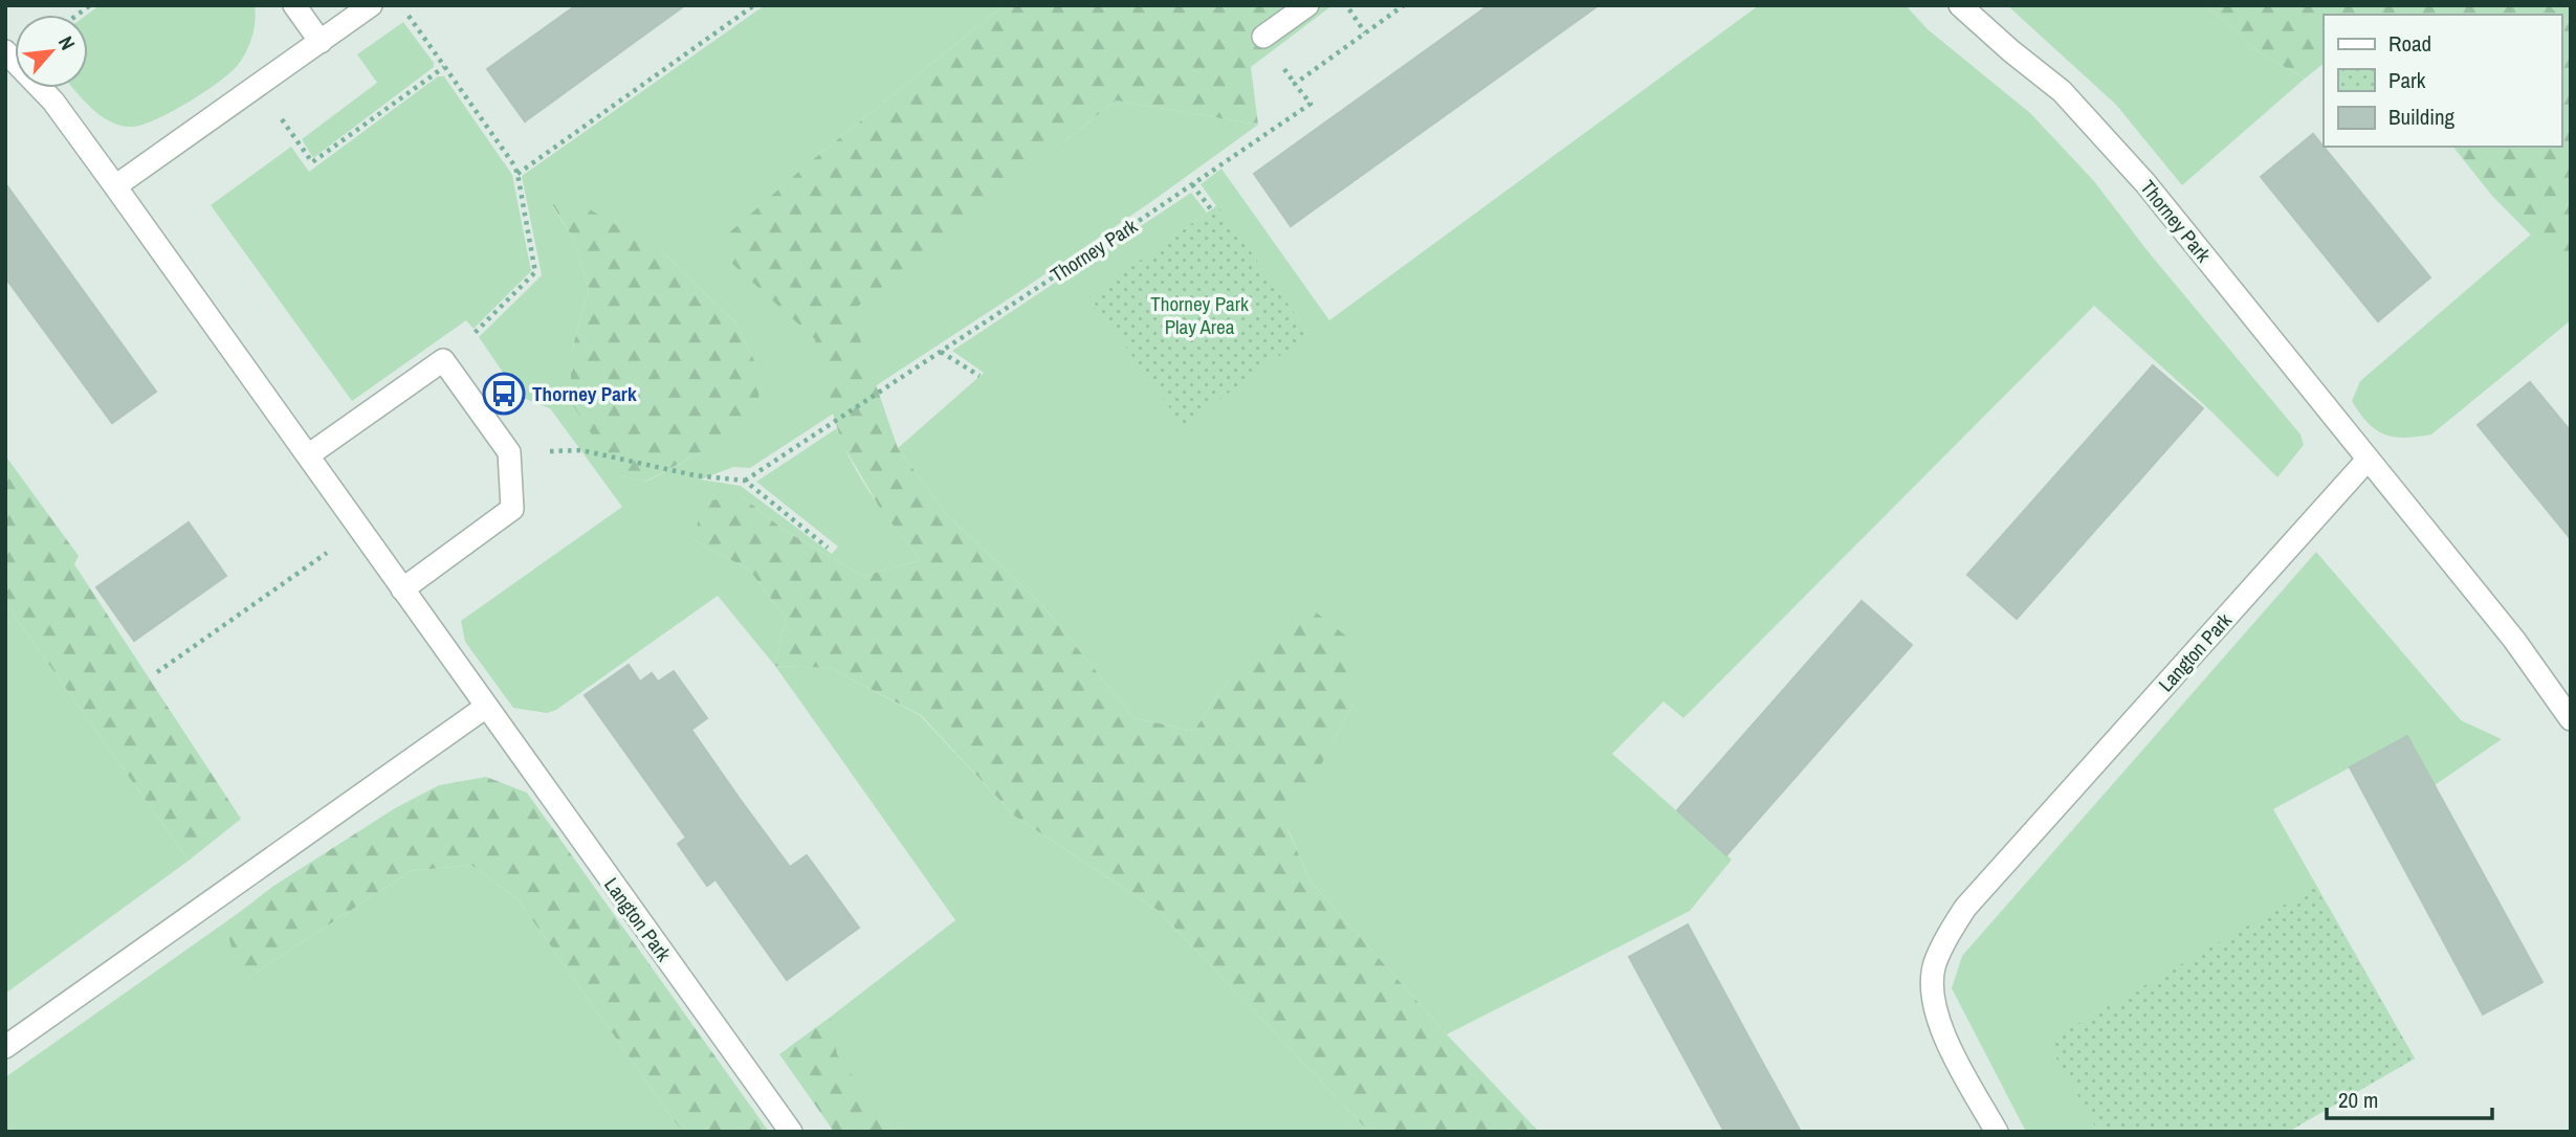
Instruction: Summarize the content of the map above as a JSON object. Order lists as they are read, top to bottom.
{
  "streets": {
    "street": ["Thorney Park", "Langton Park"]
  },
  "crossings": [
    ["Thorney Park", "Langton Park"]
  ],
  "parks": ["Thorney Park Play Area"],
  "places": {
    "bus stop": ["Thorney Park"]
  },
  "legend": ["Road", "Park", "Building"],
  "scale_bar": "20 m",
  "north": "top right"
}
